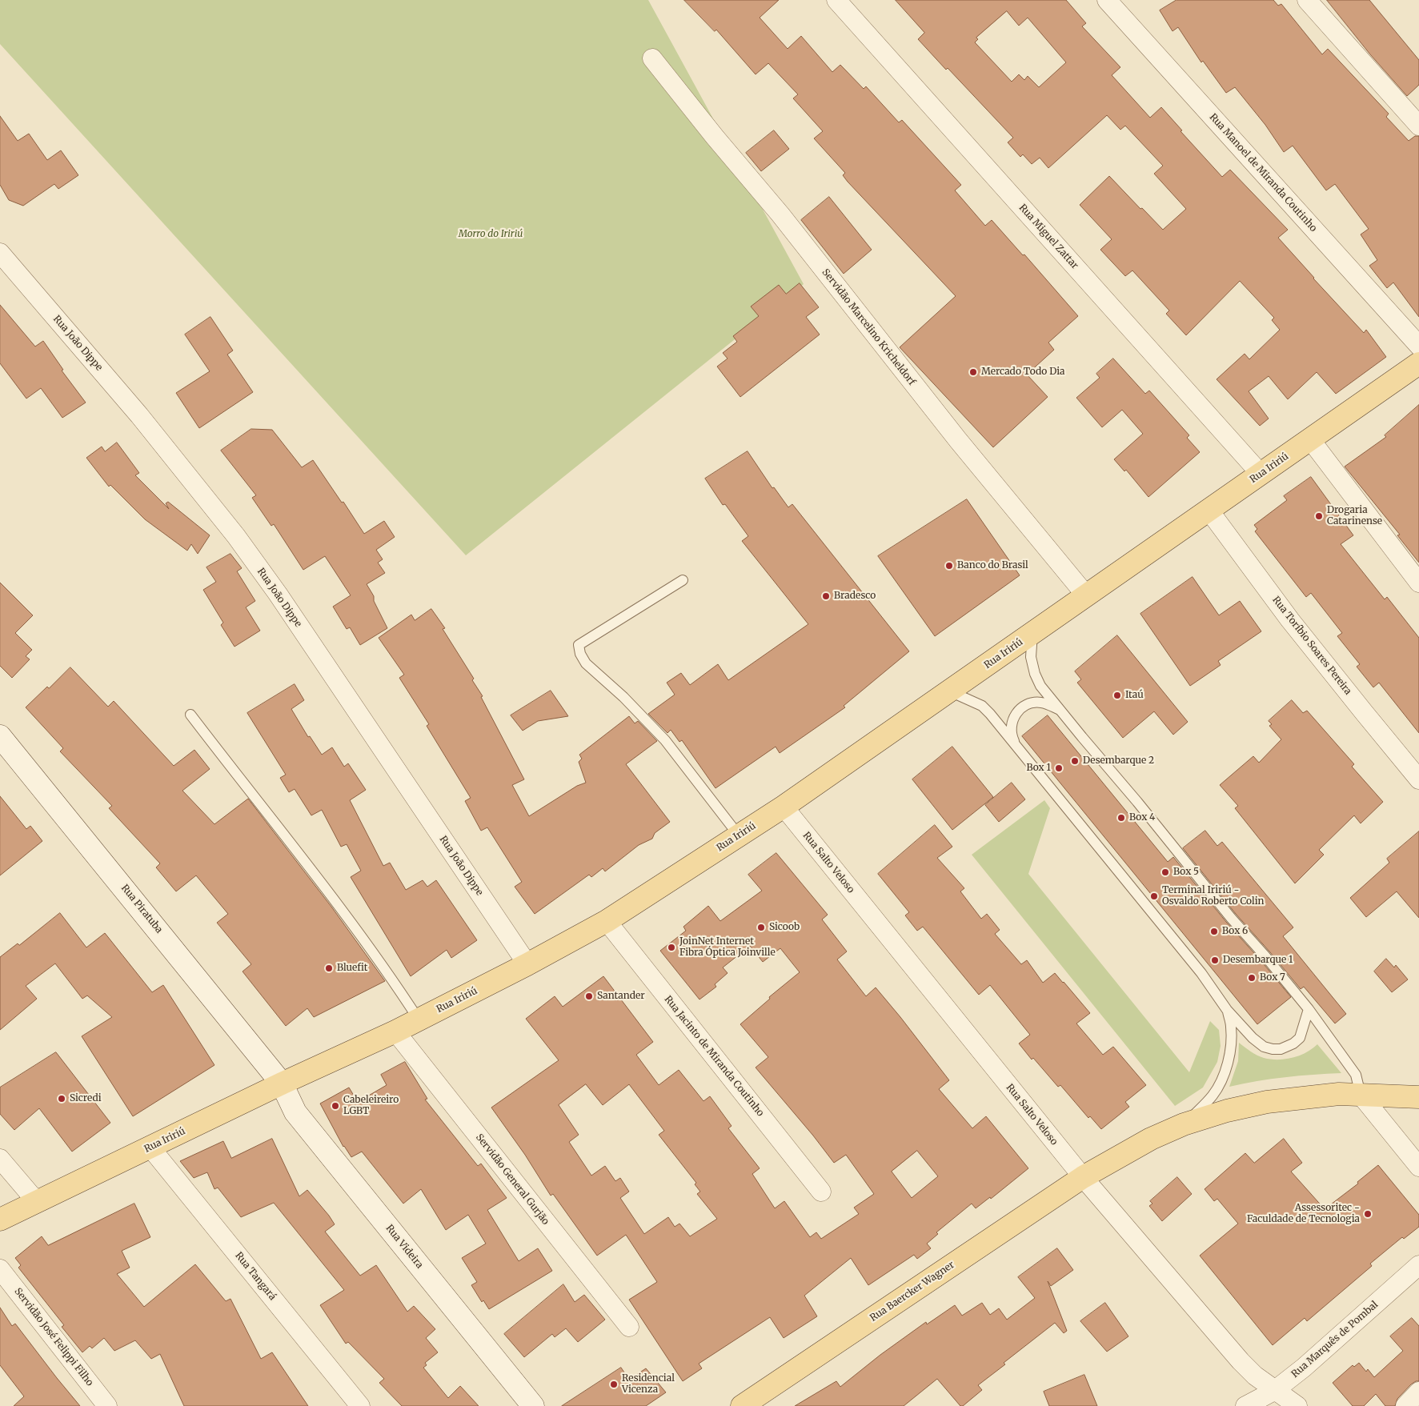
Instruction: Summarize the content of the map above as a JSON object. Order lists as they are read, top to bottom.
{
  "streets": {
    "main road": [
      "Rua Iririú",
      "Rua Piratuba",
      "Rua Videira",
      "Rua Baercker Wagner"
    ],
    "street": [
      "Rua Manoel de Miranda Coutinho",
      "Rua Miguel Zattar",
      "Servidão Marcelino Kricheldorf",
      "Rua João Dippe",
      "Rua Toríbio Soares Pereira",
      "Rua Salto Veloso",
      "Rua Jacinto de Miranda Coutinho",
      "Servidão General Gurjão",
      "Rua Tangará",
      "Servidão José Felippi Filho",
      "Rua Marquês de Pombal"
    ]
  },
  "crossings": [
    ["Rua Miguel Zattar", "Rua Iririú"],
    ["Servidão Marcelino Kricheldorf", "Rua Iririú"],
    ["Rua João Dippe", "Rua Iririú"],
    ["Rua Iririú", "Rua Toríbio Soares Pereira"],
    ["Rua Iririú", "Rua Salto Veloso"],
    ["Rua Iririú", "Rua Piratuba"],
    ["Rua Iririú", "Rua Jacinto de Miranda Coutinho"],
    ["Rua Iririú", "Servidão General Gurjão"],
    ["Rua Iririú", "Rua Videira"],
    ["Rua Iririú", "Rua Tangará"],
    ["Rua Salto Veloso", "Rua Baercker Wagner"],
    ["Rua Salto Veloso", "Rua Marquês de Pombal"],
    ["Rua Piratuba", "Rua Videira"]
  ],
  "parks": ["Morro do Iririú"],
  "places": [
    "Mercado Todo Dia",
    "Drogaria Catarinense",
    "Banco do Brasil",
    "Bradesco",
    "Itaú",
    "Desembarque 2",
    "Box 1",
    "Box 4",
    "Box 5",
    "Terminal Iririú - Osvaldo Roberto Colin",
    "Sicoob",
    "Box 6",
    "JoinNet Internet Fibra Óptica Joinville",
    "Desembarque 1",
    "Bluefit",
    "Box 7",
    "Santander",
    "Sicredi",
    "Cabeleireiro LGBT",
    "Assessoritec - Faculdade de Tecnologia",
    "Residencial Vicenza"
  ]
}
